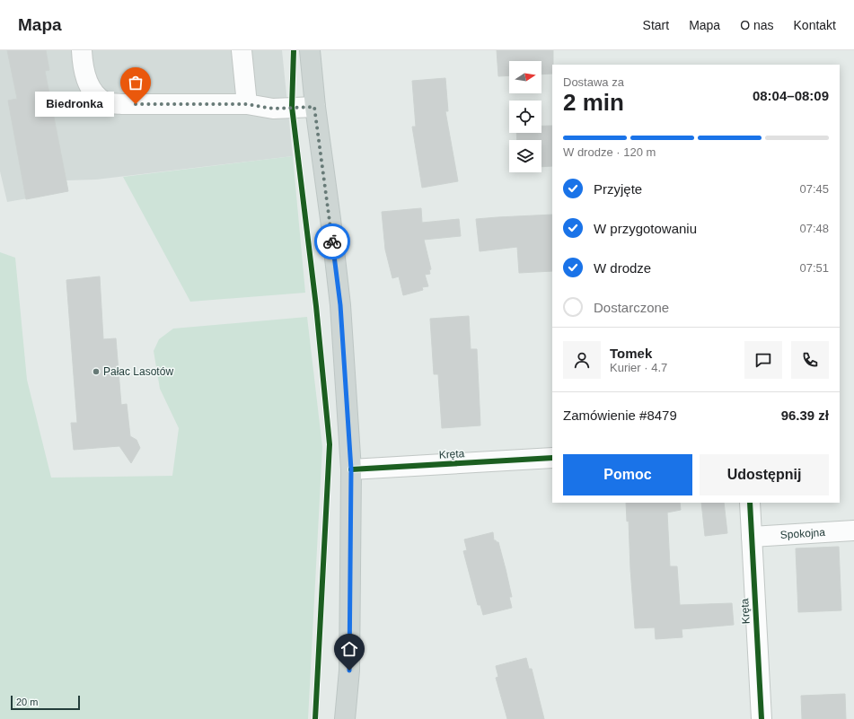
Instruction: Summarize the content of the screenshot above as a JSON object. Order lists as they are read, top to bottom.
{
  "streets": {
    "street": ["Kręta", "Spokojna"]
  },
  "crossings": [
    ["Kręta", "Spokojna"]
  ],
  "places": ["Biedronka", "Pałac Lasotów"],
  "scale_bar": "20 m",
  "north": "right",
  "page": {
    "header": "Mapa",
    "nav": [
      "Start",
      "Mapa",
      "O nas",
      "Kontakt"
    ],
    "heading": ["2 min", "Dostawa za", "08:04–08:09"],
    "panel": [
      "Tomek",
      "Kurier · 4.7",
      "Zamówienie #8479",
      "96.39 zł"
    ],
    "bubble": "Biedronka",
    "bar": "W drodze · 120 m",
    "list": [
      ["Przyjęte", "07:45"],
      ["W przygotowaniu", "07:48"],
      ["W drodze", "07:51"],
      "Dostarczone"
    ],
    "buttons": ["Pomoc", "Udostępnij"],
    "scale": "20 m"
  }
}
